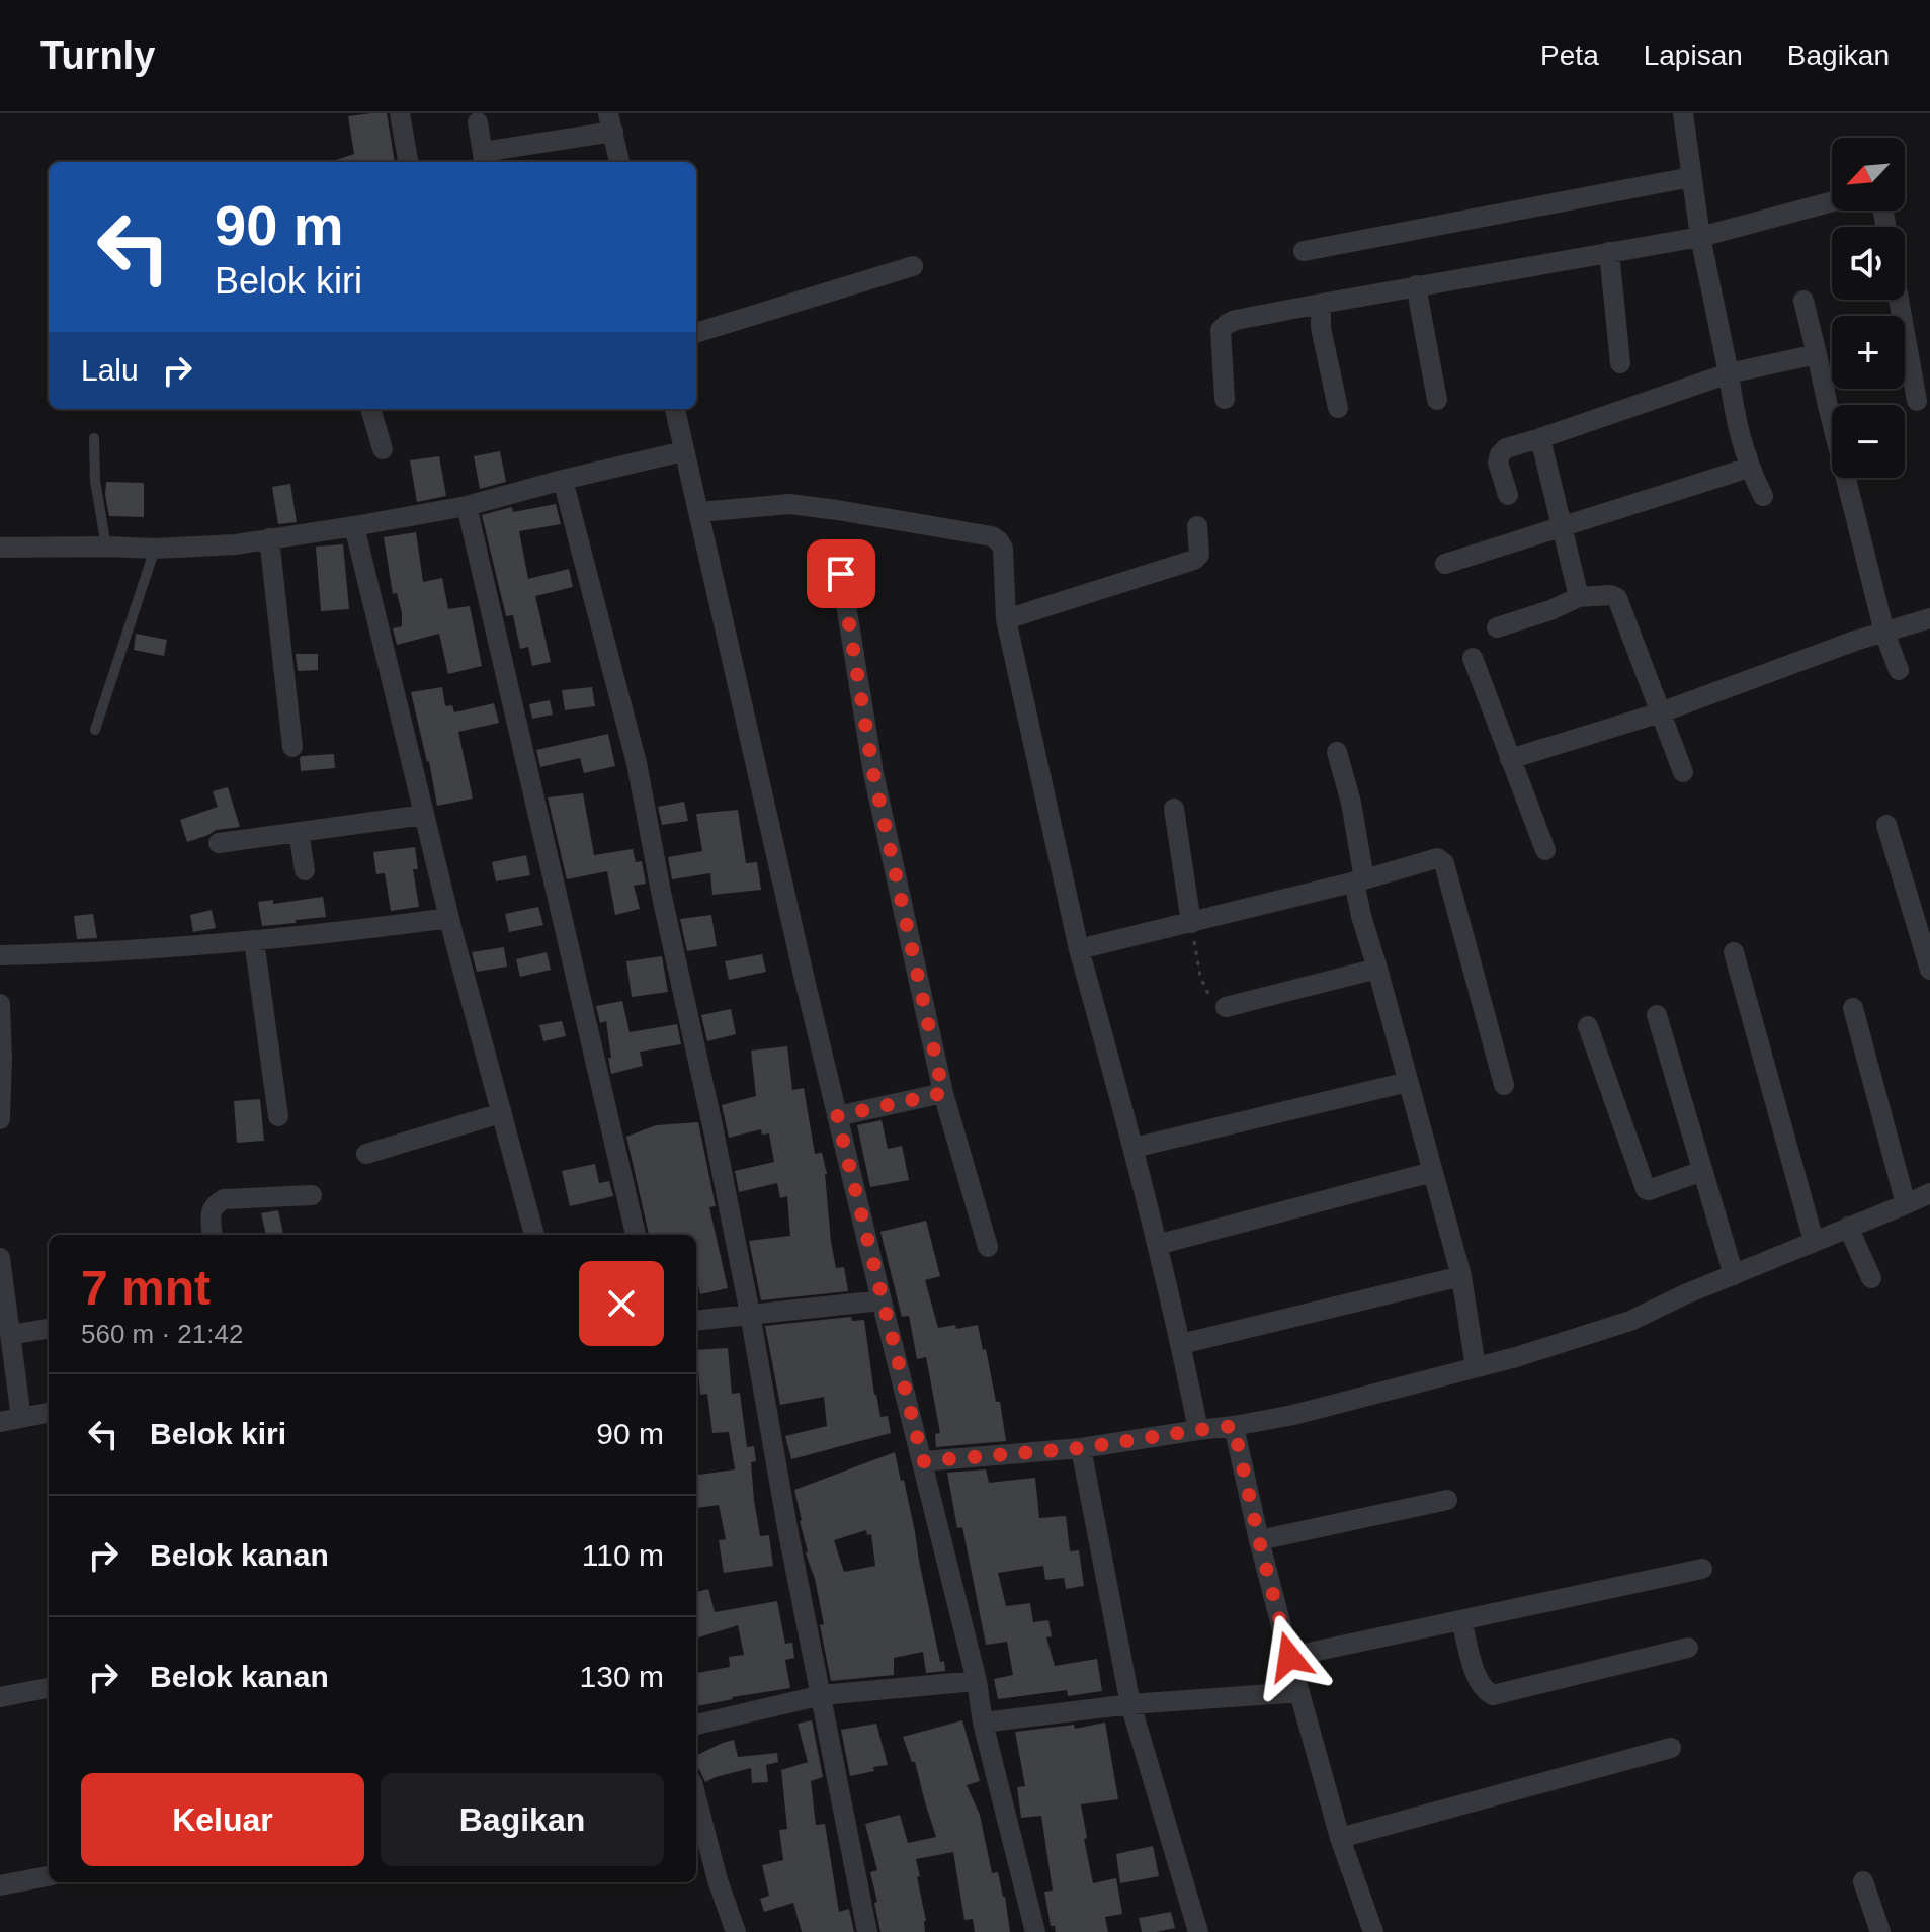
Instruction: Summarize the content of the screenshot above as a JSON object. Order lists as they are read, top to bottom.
{
  "north": "bottom left",
  "page": {
    "header": "Turnly",
    "nav": ["Peta", "Lapisan", "Bagikan"],
    "map_buttons": ["+", "−"],
    "turn": ["90 m", "Belok kiri"],
    "then": "Lalu",
    "heading": ["7 mnt", "560 m · 21:42"],
    "list": [
      {
        "name": "Belok kiri",
        "value": "90 m"
      },
      {
        "name": "Belok kanan",
        "value": "110 m"
      },
      {
        "name": "Belok kanan",
        "value": "130 m"
      }
    ],
    "buttons": ["Keluar", "Bagikan"]
  }
}
